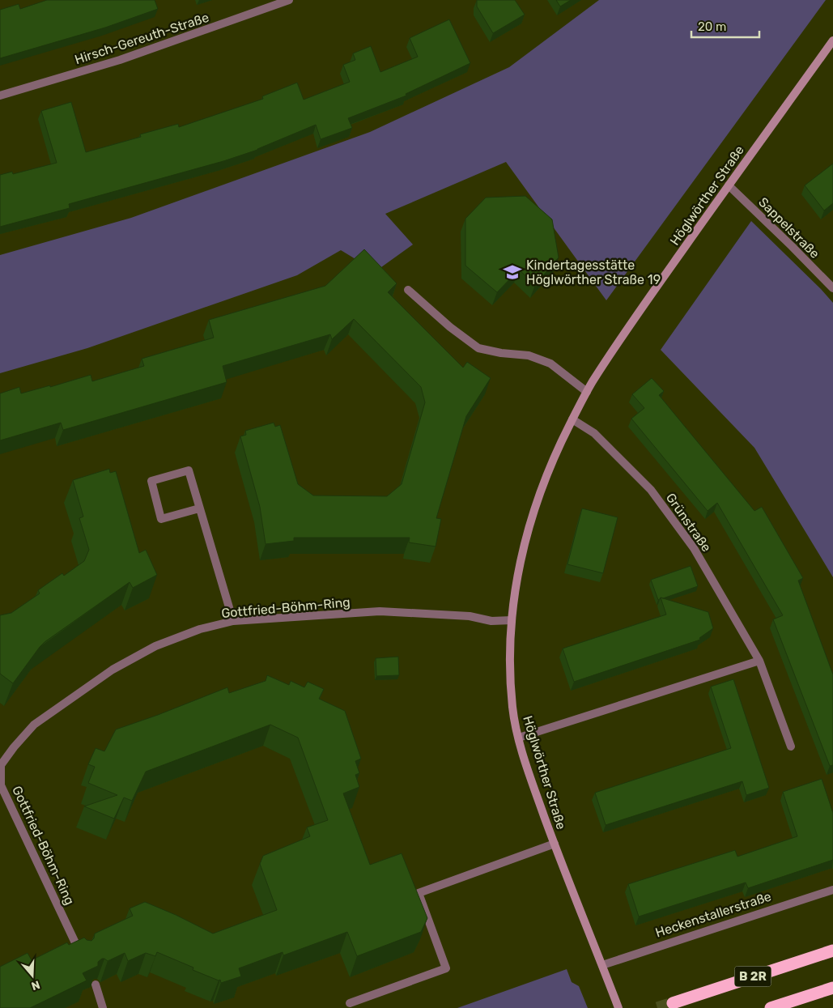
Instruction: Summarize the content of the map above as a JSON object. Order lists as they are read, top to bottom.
{
  "streets": {
    "highway": ["B 2R"],
    "street": [
      "Hirsch-Gereuth-Straße",
      "Höglwörther Straße",
      "Sappelstraße",
      "Grünstraße",
      "Gottfried-Böhm-Ring",
      "Heckenstallerstraße"
    ]
  },
  "crossings": [
    ["Höglwörther Straße", "Sappelstraße"],
    ["Höglwörther Straße", "Grünstraße"],
    ["Höglwörther Straße", "Gottfried-Böhm-Ring"],
    ["Höglwörther Straße", "Heckenstallerstraße"]
  ],
  "places": {
    "school or university": ["Kindertagesstätte Höglwörther Straße 19"]
  },
  "scale_bar": "20 m",
  "north": "bottom"
}
